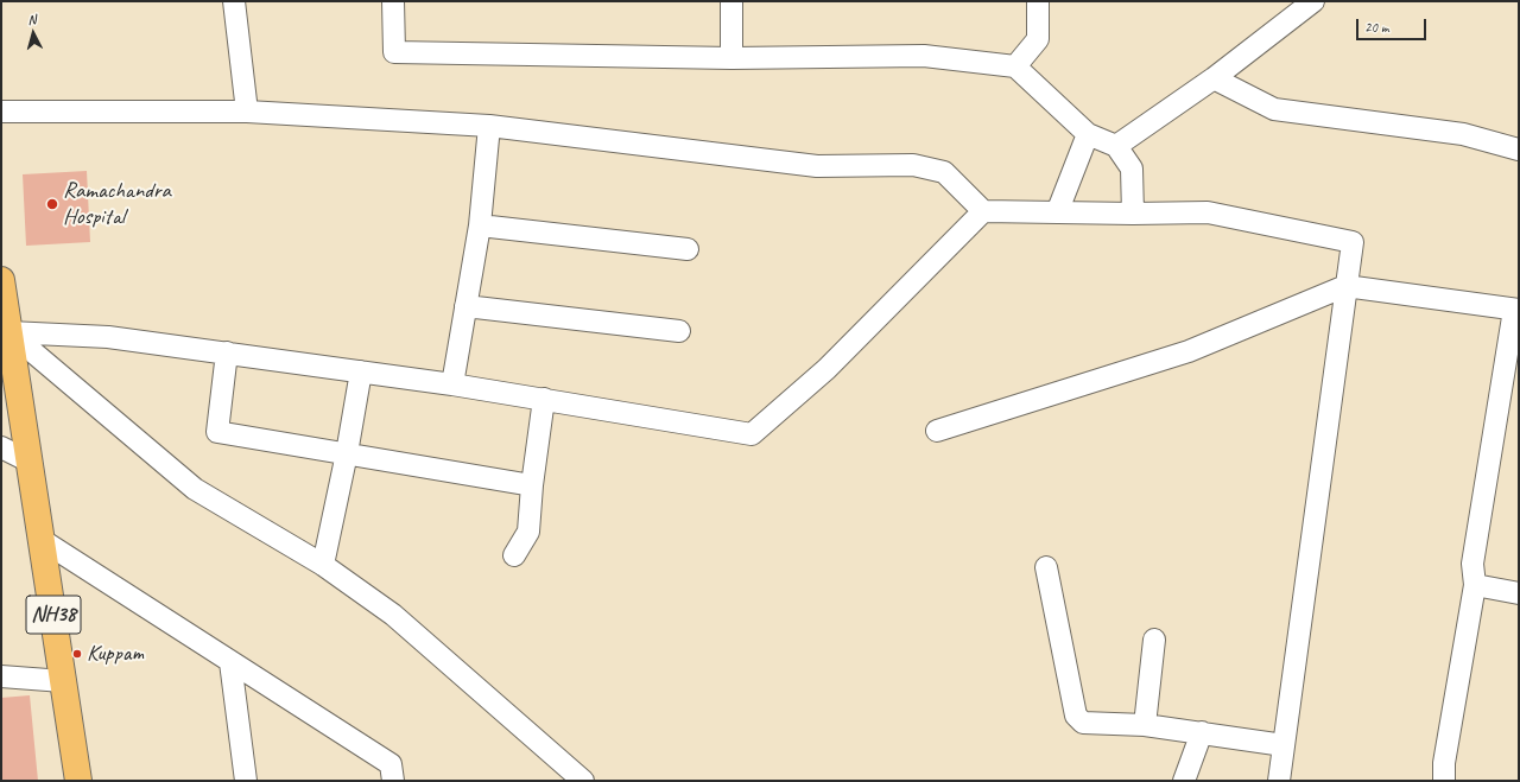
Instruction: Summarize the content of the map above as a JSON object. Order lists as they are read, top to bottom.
{
  "streets": {
    "highway": ["NH38"]
  },
  "places": ["Ramachandra Hospital", "Kuppam"],
  "scale_bar": "20 m",
  "north": "top"
}
